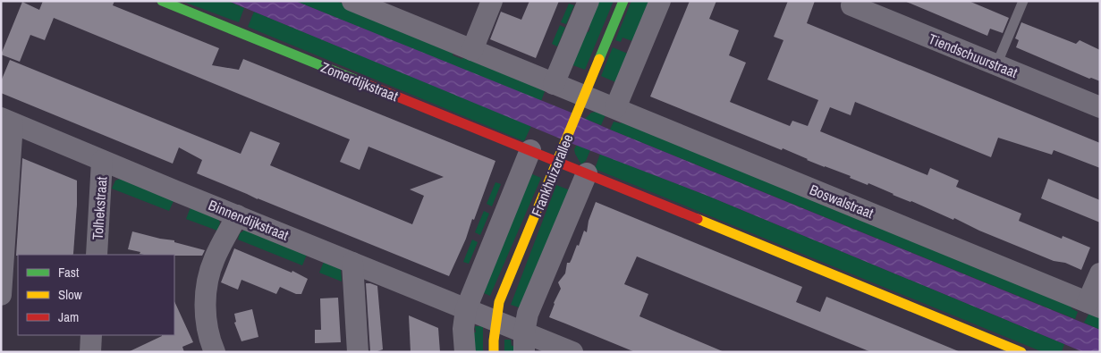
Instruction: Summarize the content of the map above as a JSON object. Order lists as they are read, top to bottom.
{
  "streets": {
    "street": [
      "Tiendschuurstraat",
      "Zomerdijkstraat",
      "Frankhuizerallee",
      "Boswalstraat",
      "Tolhekstraat",
      "Binnendijkstraat"
    ]
  },
  "crossings": [
    ["Zomerdijkstraat", "Frankhuizerallee"],
    ["Frankhuizerallee", "Boswalstraat"],
    ["Frankhuizerallee", "Binnendijkstraat"],
    ["Tolhekstraat", "Binnendijkstraat"]
  ],
  "legend": ["Fast", "Slow", "Jam"]
}
